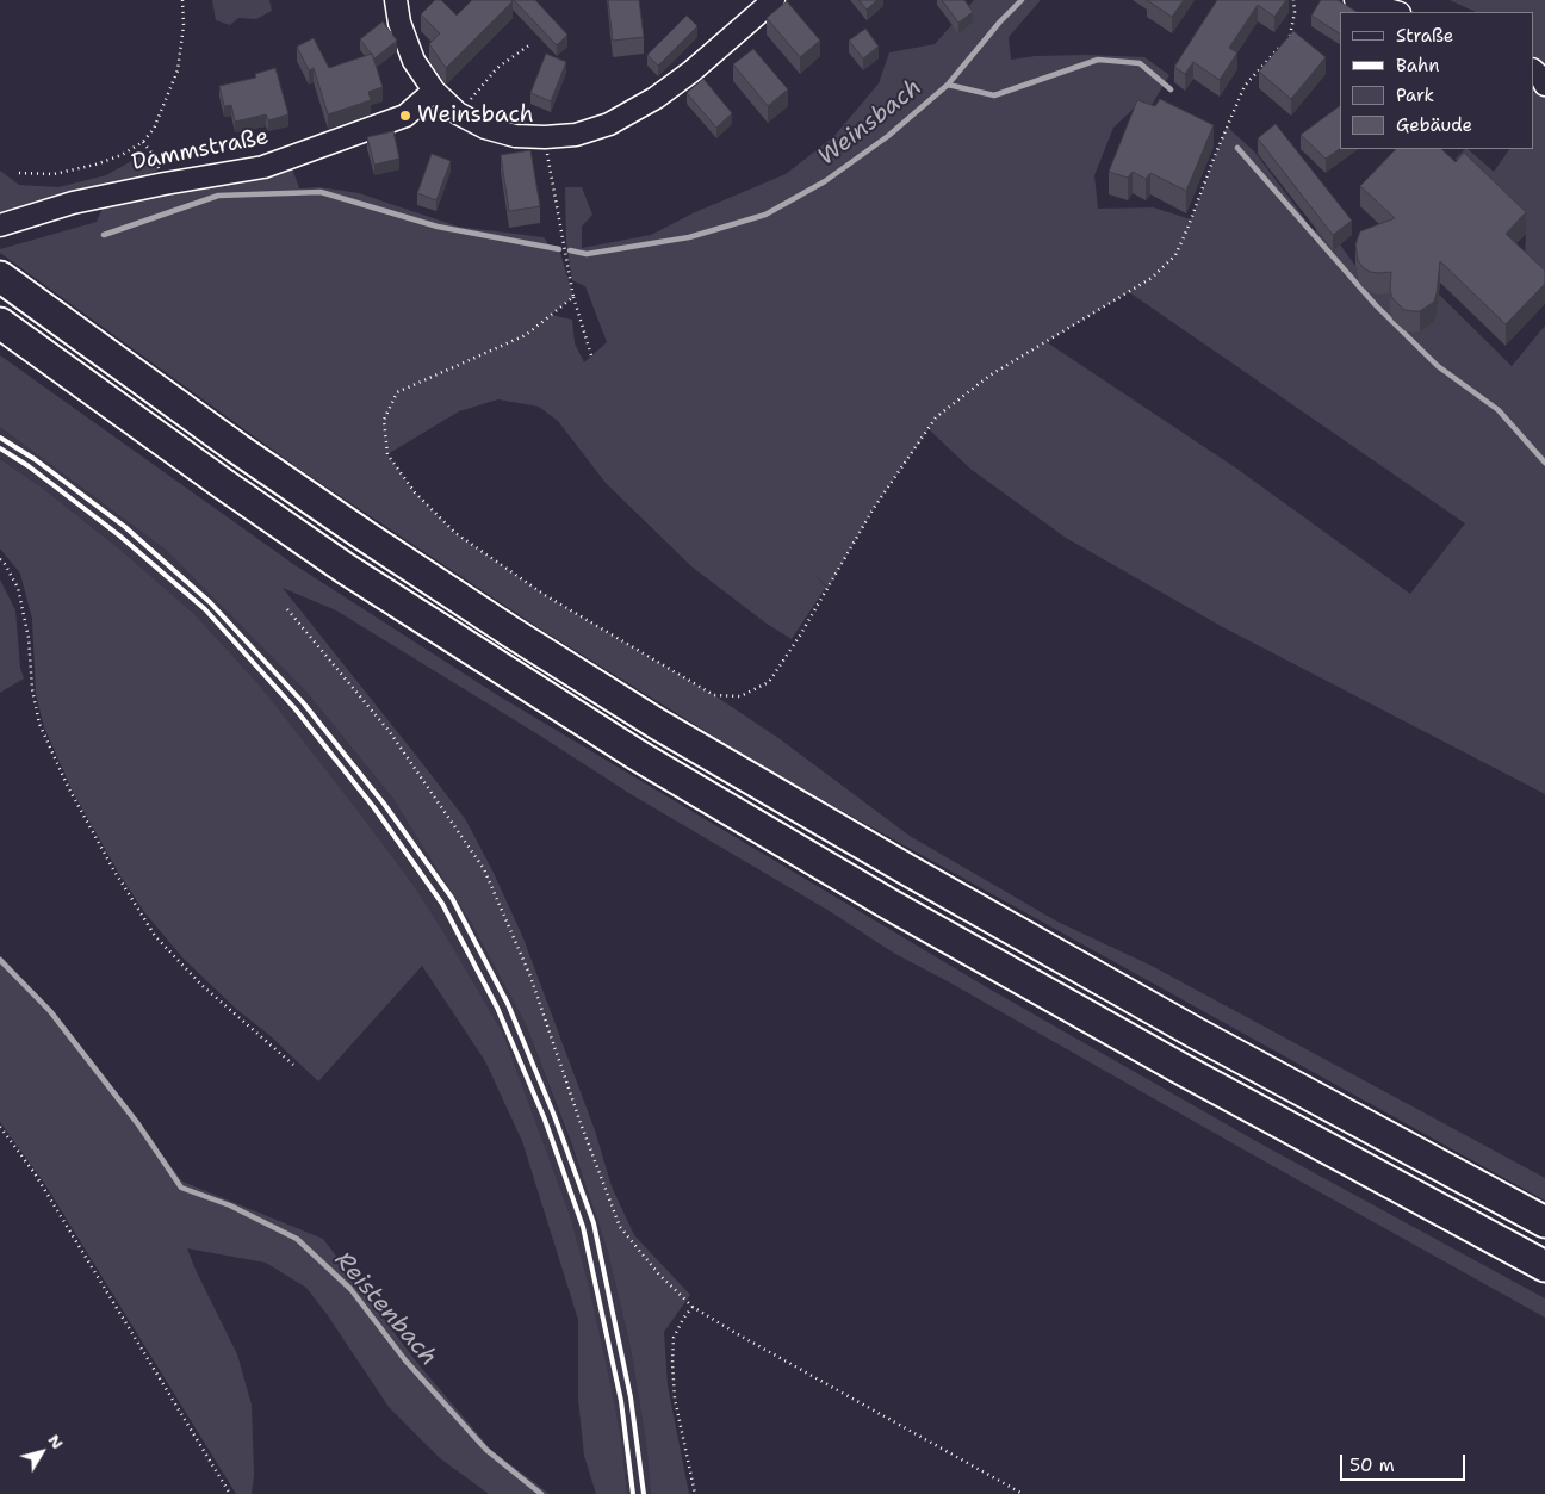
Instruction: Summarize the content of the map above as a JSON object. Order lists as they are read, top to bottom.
{
  "streets": {
    "street": ["Dammstraße"]
  },
  "water": ["Weinsbach", "Reistenbach"],
  "places": ["Weinsbach"],
  "legend": [
    "Straße",
    "Bahn",
    "Park",
    "Gebäude"
  ],
  "scale_bar": "50 m",
  "north": "top right"
}
